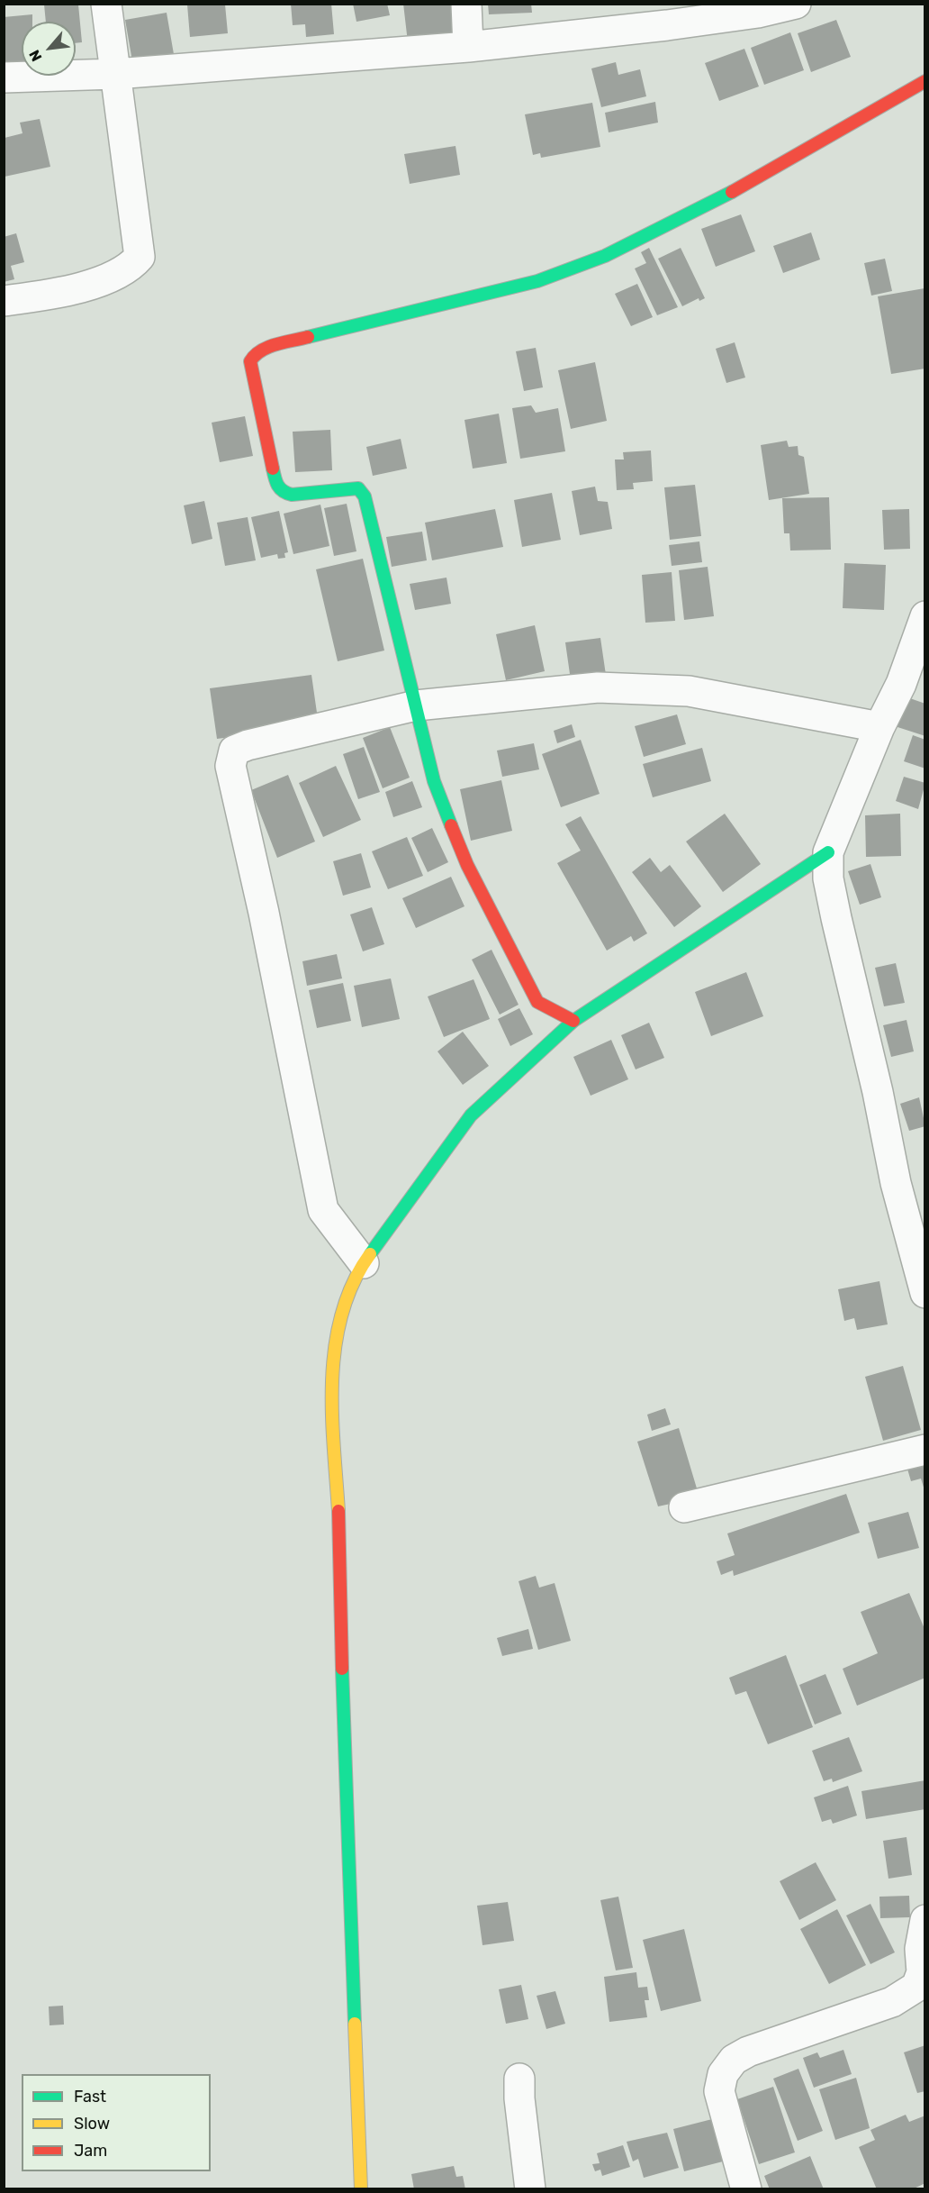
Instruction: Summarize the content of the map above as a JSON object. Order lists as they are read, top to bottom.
{
  "legend": ["Fast", "Slow", "Jam"],
  "north": "bottom left"
}
